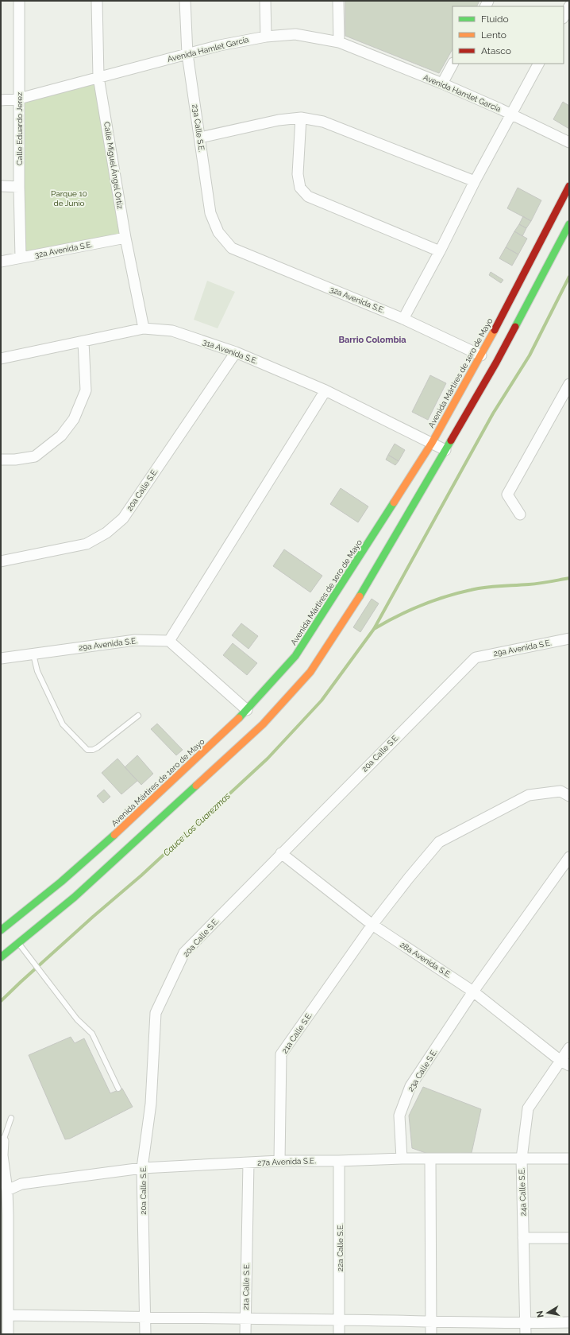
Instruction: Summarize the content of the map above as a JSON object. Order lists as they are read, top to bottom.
{
  "streets": {
    "main road": ["Avenida Mártires de 1ero de Mayo"],
    "street": [
      "Avenida Hamlet García",
      "23a Calle S.E.",
      "Calle Eduardo Jerez",
      "Calle Miguel Ángel Ortiz",
      "32a Avenida S.E.",
      "31a Avenida S.E.",
      "20a Calle S.E.",
      "29a Avenida S.E.",
      "28a Avenida S.E.",
      "21a Calle S.E.",
      "27a Avenida S.E.",
      "24a Calle S.E.",
      "22a Calle S.E."
    ]
  },
  "crossings": [
    ["Avenida Hamlet García", "23a Calle S.E."],
    ["Avenida Hamlet García", "Calle Eduardo Jerez"],
    ["Avenida Hamlet García", "Calle Miguel Ángel Ortiz"],
    ["23a Calle S.E.", "32a Avenida S.E."],
    ["23a Calle S.E.", "28a Avenida S.E."],
    ["23a Calle S.E.", "27a Avenida S.E."],
    ["Calle Eduardo Jerez", "32a Avenida S.E."],
    ["Calle Miguel Ángel Ortiz", "32a Avenida S.E."],
    ["Calle Miguel Ángel Ortiz", "31a Avenida S.E."],
    ["32a Avenida S.E.", "Avenida Mártires de 1ero de Mayo"],
    ["31a Avenida S.E.", "Avenida Mártires de 1ero de Mayo"],
    ["31a Avenida S.E.", "20a Calle S.E."],
    ["20a Calle S.E.", "29a Avenida S.E."],
    ["20a Calle S.E.", "28a Avenida S.E."],
    ["20a Calle S.E.", "27a Avenida S.E."],
    ["28a Avenida S.E.", "21a Calle S.E."],
    ["28a Avenida S.E.", "24a Calle S.E."],
    ["21a Calle S.E.", "27a Avenida S.E."],
    ["27a Avenida S.E.", "24a Calle S.E."],
    ["27a Avenida S.E.", "22a Calle S.E."]
  ],
  "districts": ["Barrio Colombia"],
  "water": ["Cauce Los Cuarezmas"],
  "parks": ["Parque 10 de Junio"],
  "legend": ["Fluido", "Lento", "Atasco"],
  "north": "left"
}
